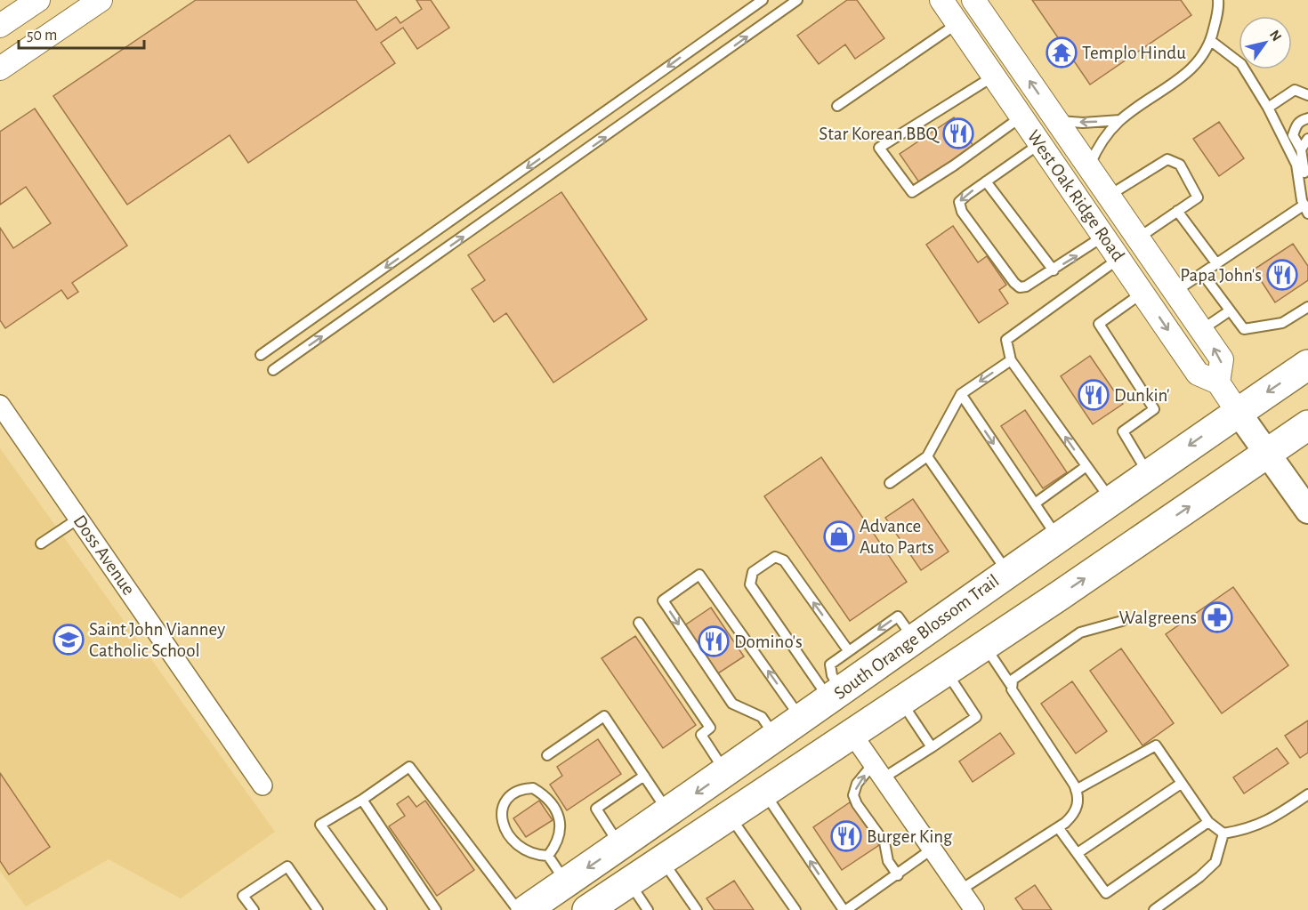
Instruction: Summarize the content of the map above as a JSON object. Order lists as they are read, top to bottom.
{
  "streets": {
    "main road": ["West Oak Ridge Road", "South Orange Blossom Trail"],
    "street": ["Doss Avenue"]
  },
  "crossings": [
    ["West Oak Ridge Road", "South Orange Blossom Trail"]
  ],
  "places": {
    "temple": ["Templo Hindu"],
    "restaurant": [
      "Star Korean BBQ",
      "Papa John's",
      "Dunkin'",
      "Domino's",
      "Burger King"
    ],
    "shop": ["Advance Auto Parts"],
    "pharmacy": ["Walgreens"],
    "school or university": ["Saint John Vianney Catholic School"]
  },
  "scale_bar": "50 m",
  "north": "top right"
}
